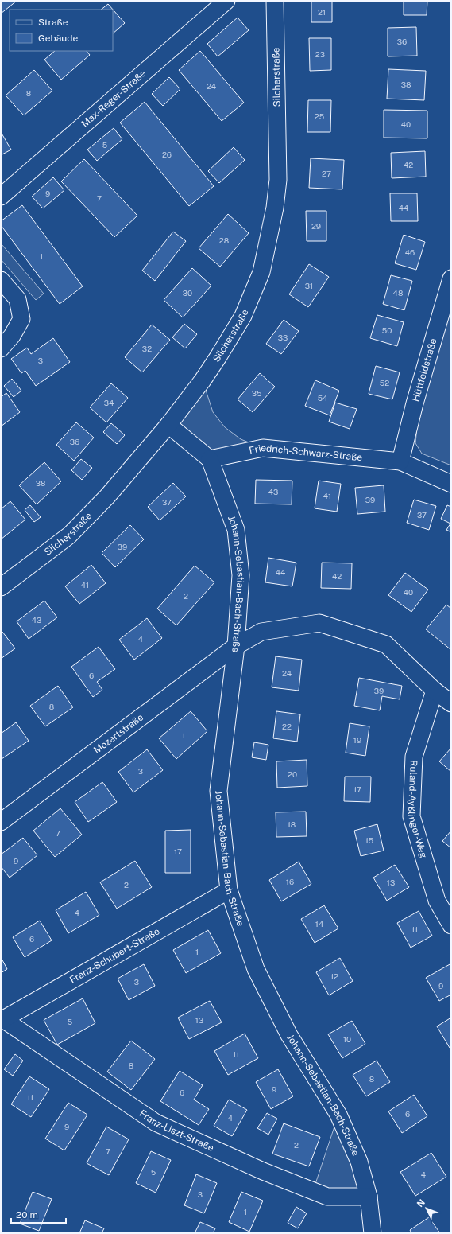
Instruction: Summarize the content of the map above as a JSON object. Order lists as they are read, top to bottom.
{
  "streets": {
    "street": [
      "Silcherstraße",
      "Max-Reger-Straße",
      "Hüttfeldstraße",
      "Friedrich-Schwarz-Straße",
      "Johann-Sebastian-Bach-Straße",
      "Mozartstraße",
      "Ruland-Ayßlinger-Weg",
      "Franz-Schubert-Straße",
      "Franz-Liszt-Straße"
    ]
  },
  "crossings": [
    ["Hüttfeldstraße", "Friedrich-Schwarz-Straße"],
    ["Friedrich-Schwarz-Straße", "Johann-Sebastian-Bach-Straße"],
    ["Johann-Sebastian-Bach-Straße", "Mozartstraße"],
    ["Johann-Sebastian-Bach-Straße", "Franz-Schubert-Straße"],
    ["Johann-Sebastian-Bach-Straße", "Franz-Liszt-Straße"],
    ["Mozartstraße", "Ruland-Ayßlinger-Weg"],
    ["Franz-Schubert-Straße", "Franz-Liszt-Straße"]
  ],
  "house_numbers": [
    "21",
    "36",
    "23",
    "38",
    "24",
    "8",
    "25",
    "40",
    "5",
    "26",
    "42",
    "27",
    "9",
    "7",
    "44",
    "29",
    "28",
    "46",
    "1",
    "31",
    "30",
    "48",
    "50",
    "33",
    "32",
    "3",
    "52",
    "35",
    "54",
    "34",
    "36",
    "38",
    "43",
    "41",
    "39",
    "37",
    "37",
    "39",
    "44",
    "42",
    "41",
    "40",
    "2",
    "43",
    "4",
    "24",
    "6",
    "39",
    "8",
    "22",
    "1",
    "19",
    "3",
    "20",
    "17",
    "18",
    "7",
    "15",
    "17",
    "9",
    "16",
    "13",
    "2",
    "4",
    "14",
    "11",
    "6",
    "1",
    "12",
    "3",
    "9",
    "13",
    "5",
    "10",
    "11",
    "8",
    "8",
    "9",
    "6",
    "11",
    "6",
    "4",
    "9",
    "2",
    "7",
    "5",
    "4",
    "3",
    "1"
  ],
  "legend": ["Straße", "Gebäude"],
  "scale_bar": "20 m",
  "north": "top left"
}
